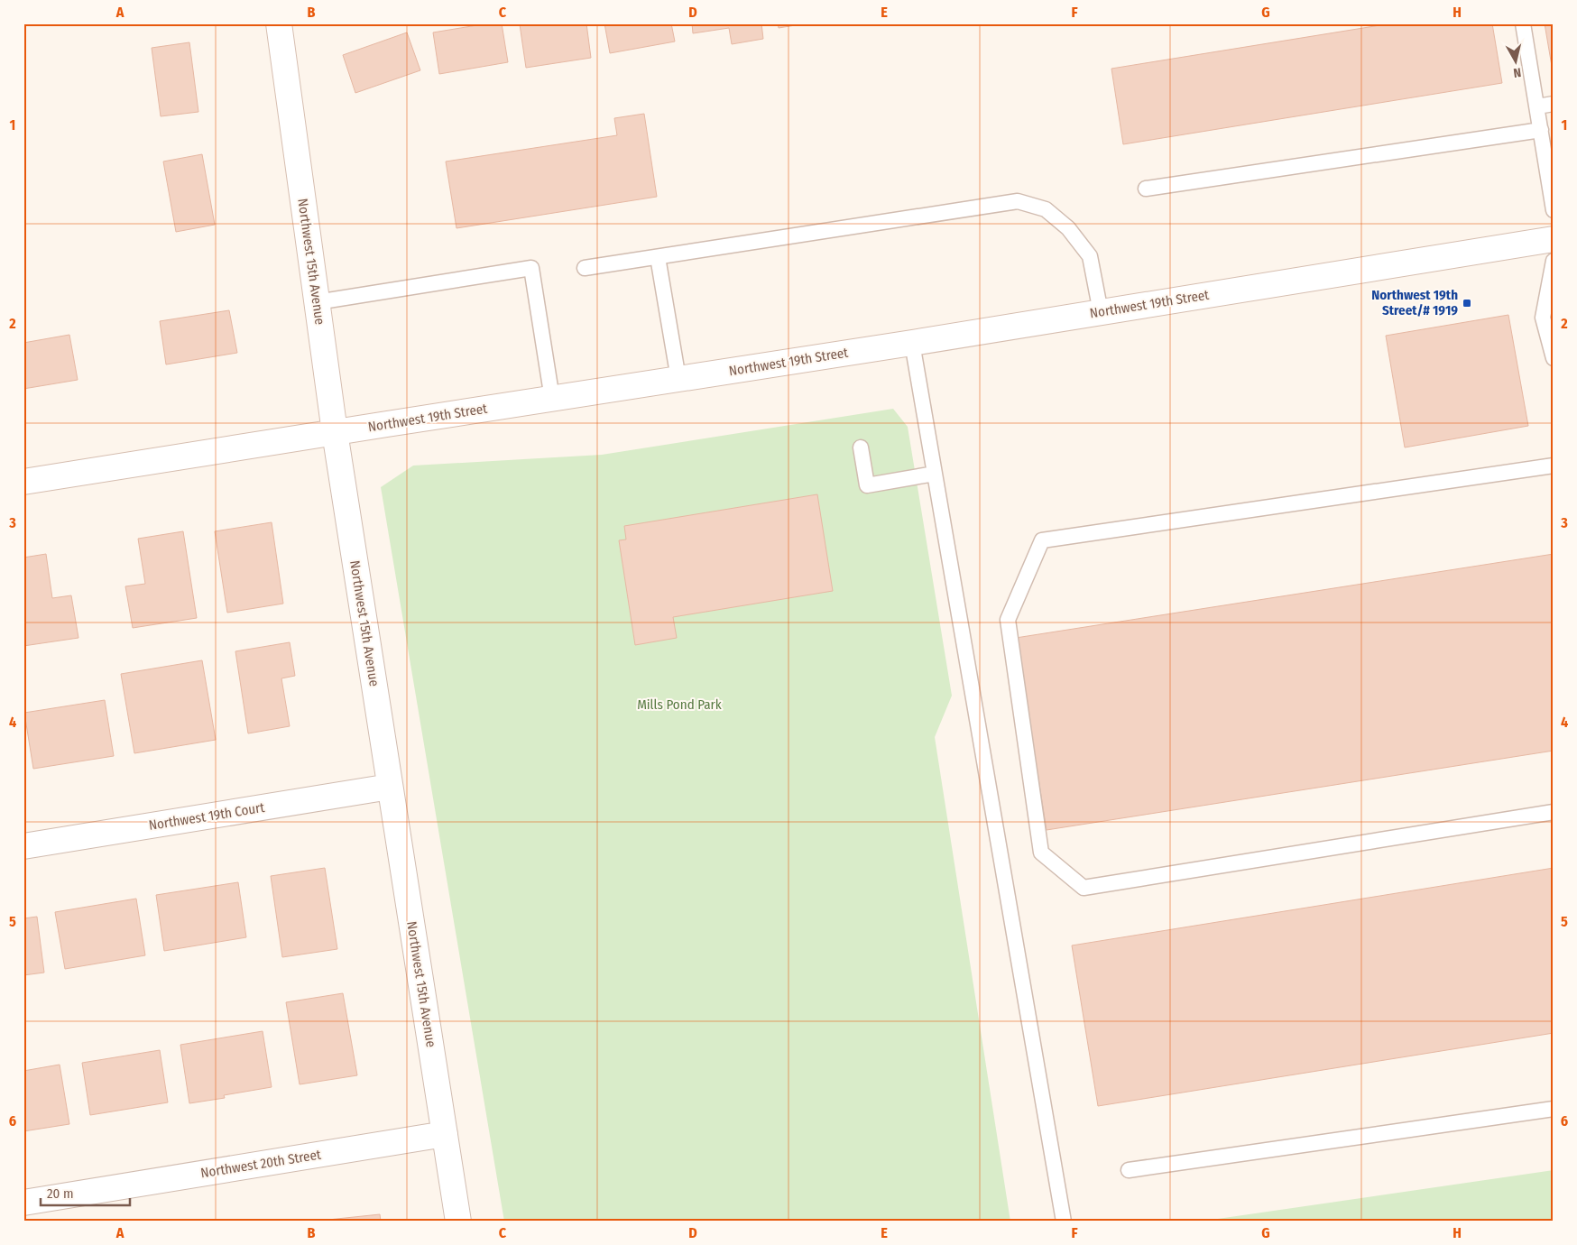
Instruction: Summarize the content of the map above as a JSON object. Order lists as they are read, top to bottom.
{
  "streets": {
    "street": [
      "Northwest 15th Avenue",
      "Northwest 19th Street",
      "Northwest 19th Court",
      "Northwest 20th Street"
    ]
  },
  "crossings": [
    ["Northwest 15th Avenue", "Northwest 19th Street"],
    ["Northwest 15th Avenue", "Northwest 19th Court"],
    ["Northwest 15th Avenue", "Northwest 20th Street"]
  ],
  "parks": ["Mills Pond Park"],
  "places": {
    "transit": ["Northwest 19th Street/# 1919"]
  },
  "scale_bar": "20 m",
  "north": "bottom",
  "grid": {
    "columns": [
      "A",
      "B",
      "C",
      "D",
      "E",
      "F",
      "G",
      "H"
    ],
    "rows": [
      "1",
      "2",
      "3",
      "4",
      "5",
      "6"
    ]
  }
}
